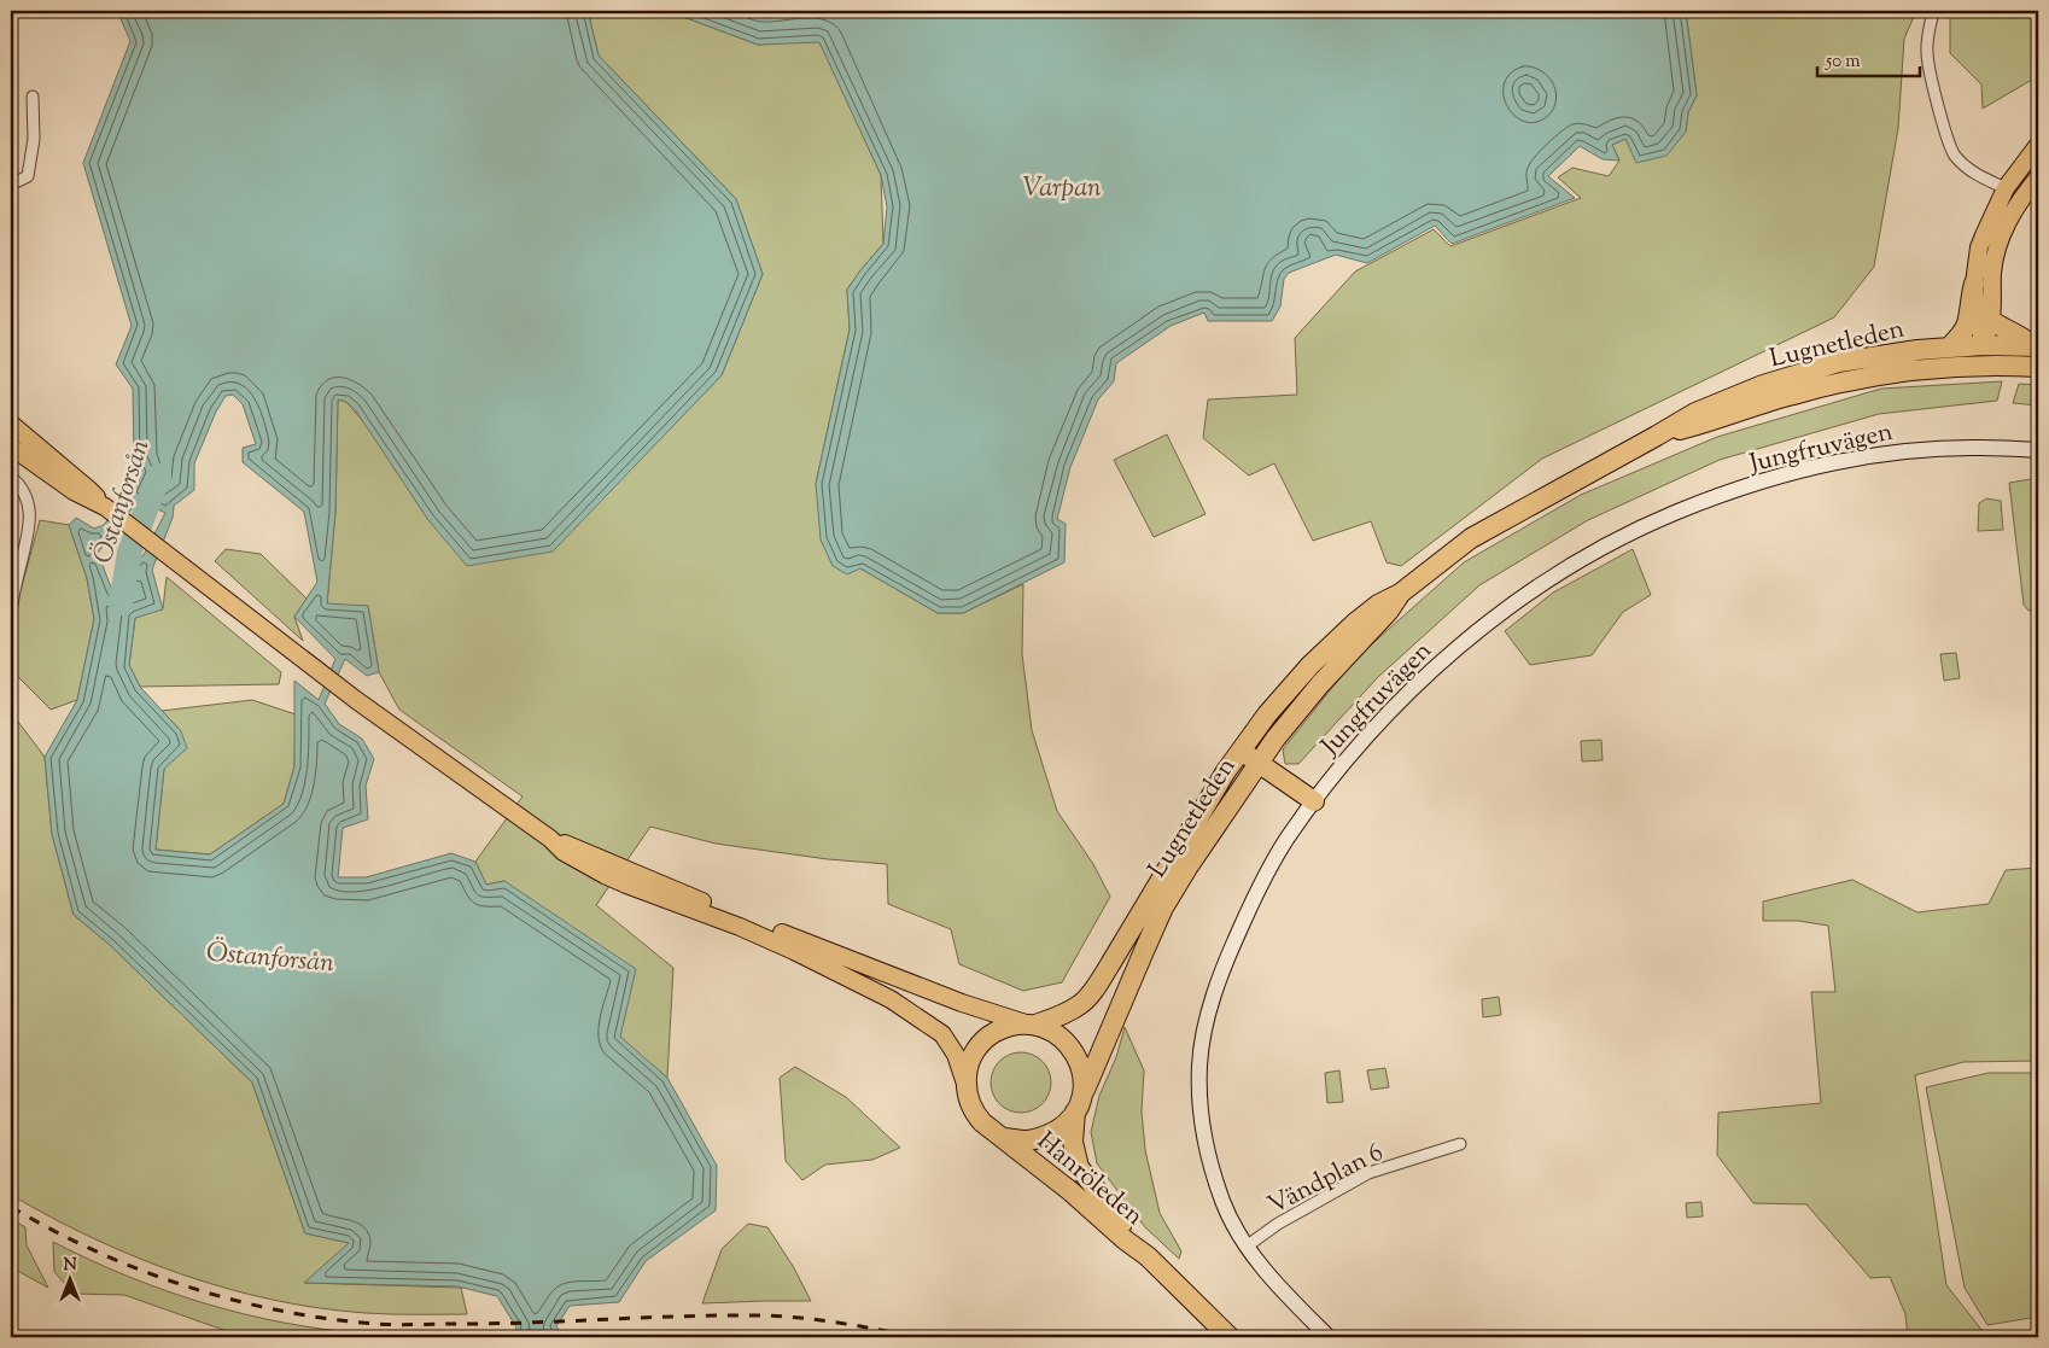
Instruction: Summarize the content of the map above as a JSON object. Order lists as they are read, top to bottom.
{
  "streets": {
    "highway": ["Lugnetleden", "Hanröleden"],
    "street": ["Jungfruvägen", "Vändplan 6"]
  },
  "crossings": [
    ["Lugnetleden", "Hanröleden"],
    ["Jungfruvägen", "Vändplan 6"]
  ],
  "water": ["Varpan", "Östanforsån"],
  "scale_bar": "50 m",
  "north": "top"
}
